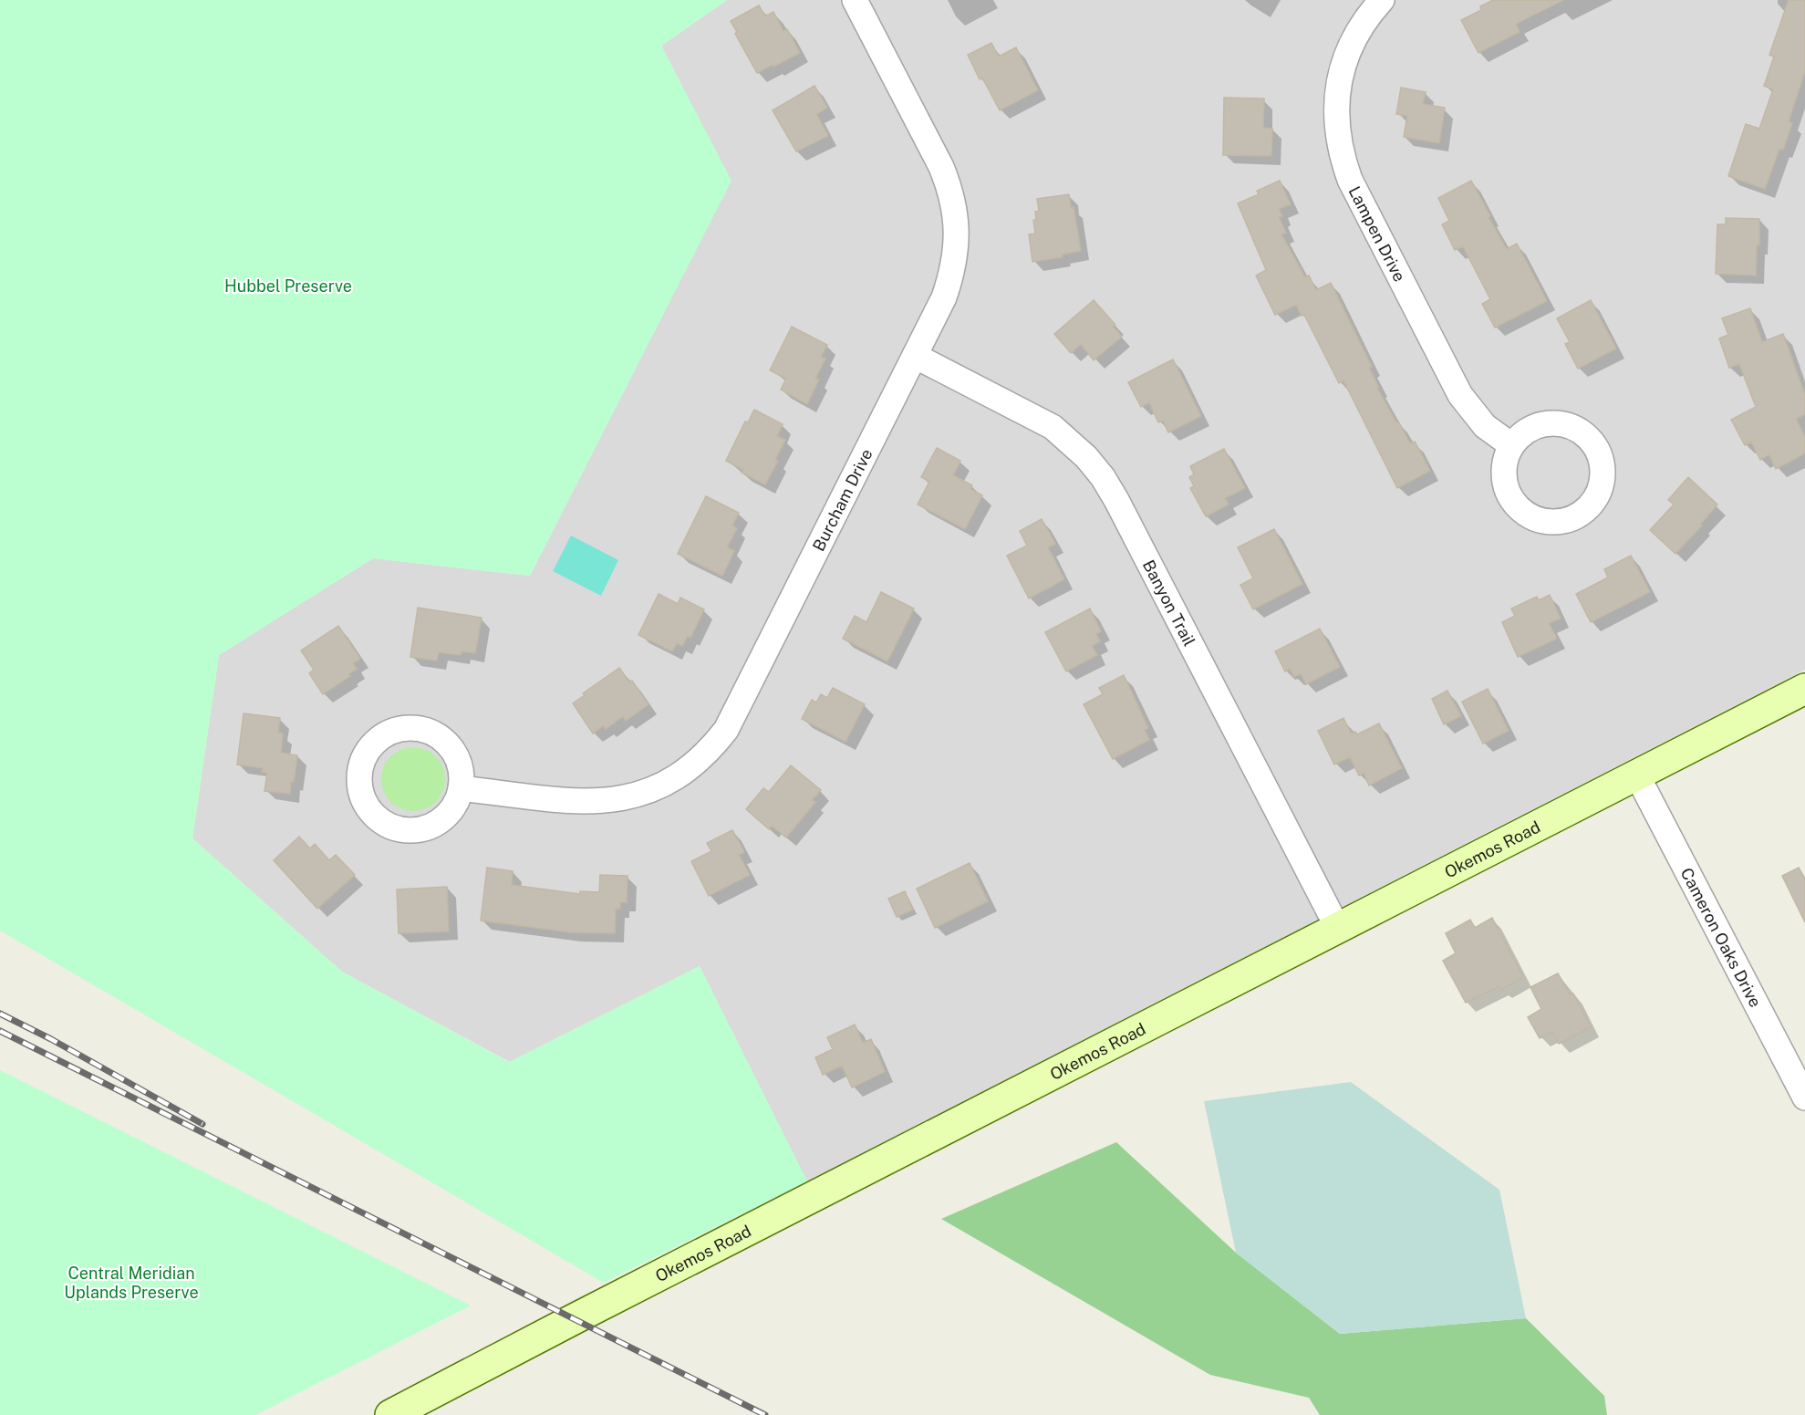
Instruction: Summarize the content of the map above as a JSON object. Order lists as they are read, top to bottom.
{
  "streets": {
    "street": [
      "Lampen Drive",
      "Burcham Drive",
      "Banyon Trail",
      "Okemos Road",
      "Cameron Oaks Drive"
    ]
  },
  "crossings": [
    ["Burcham Drive", "Banyon Trail"],
    ["Banyon Trail", "Okemos Road"],
    ["Okemos Road", "Cameron Oaks Drive"]
  ],
  "parks": ["Hubbel Preserve", "Central Meridian Uplands Preserve"]
}
